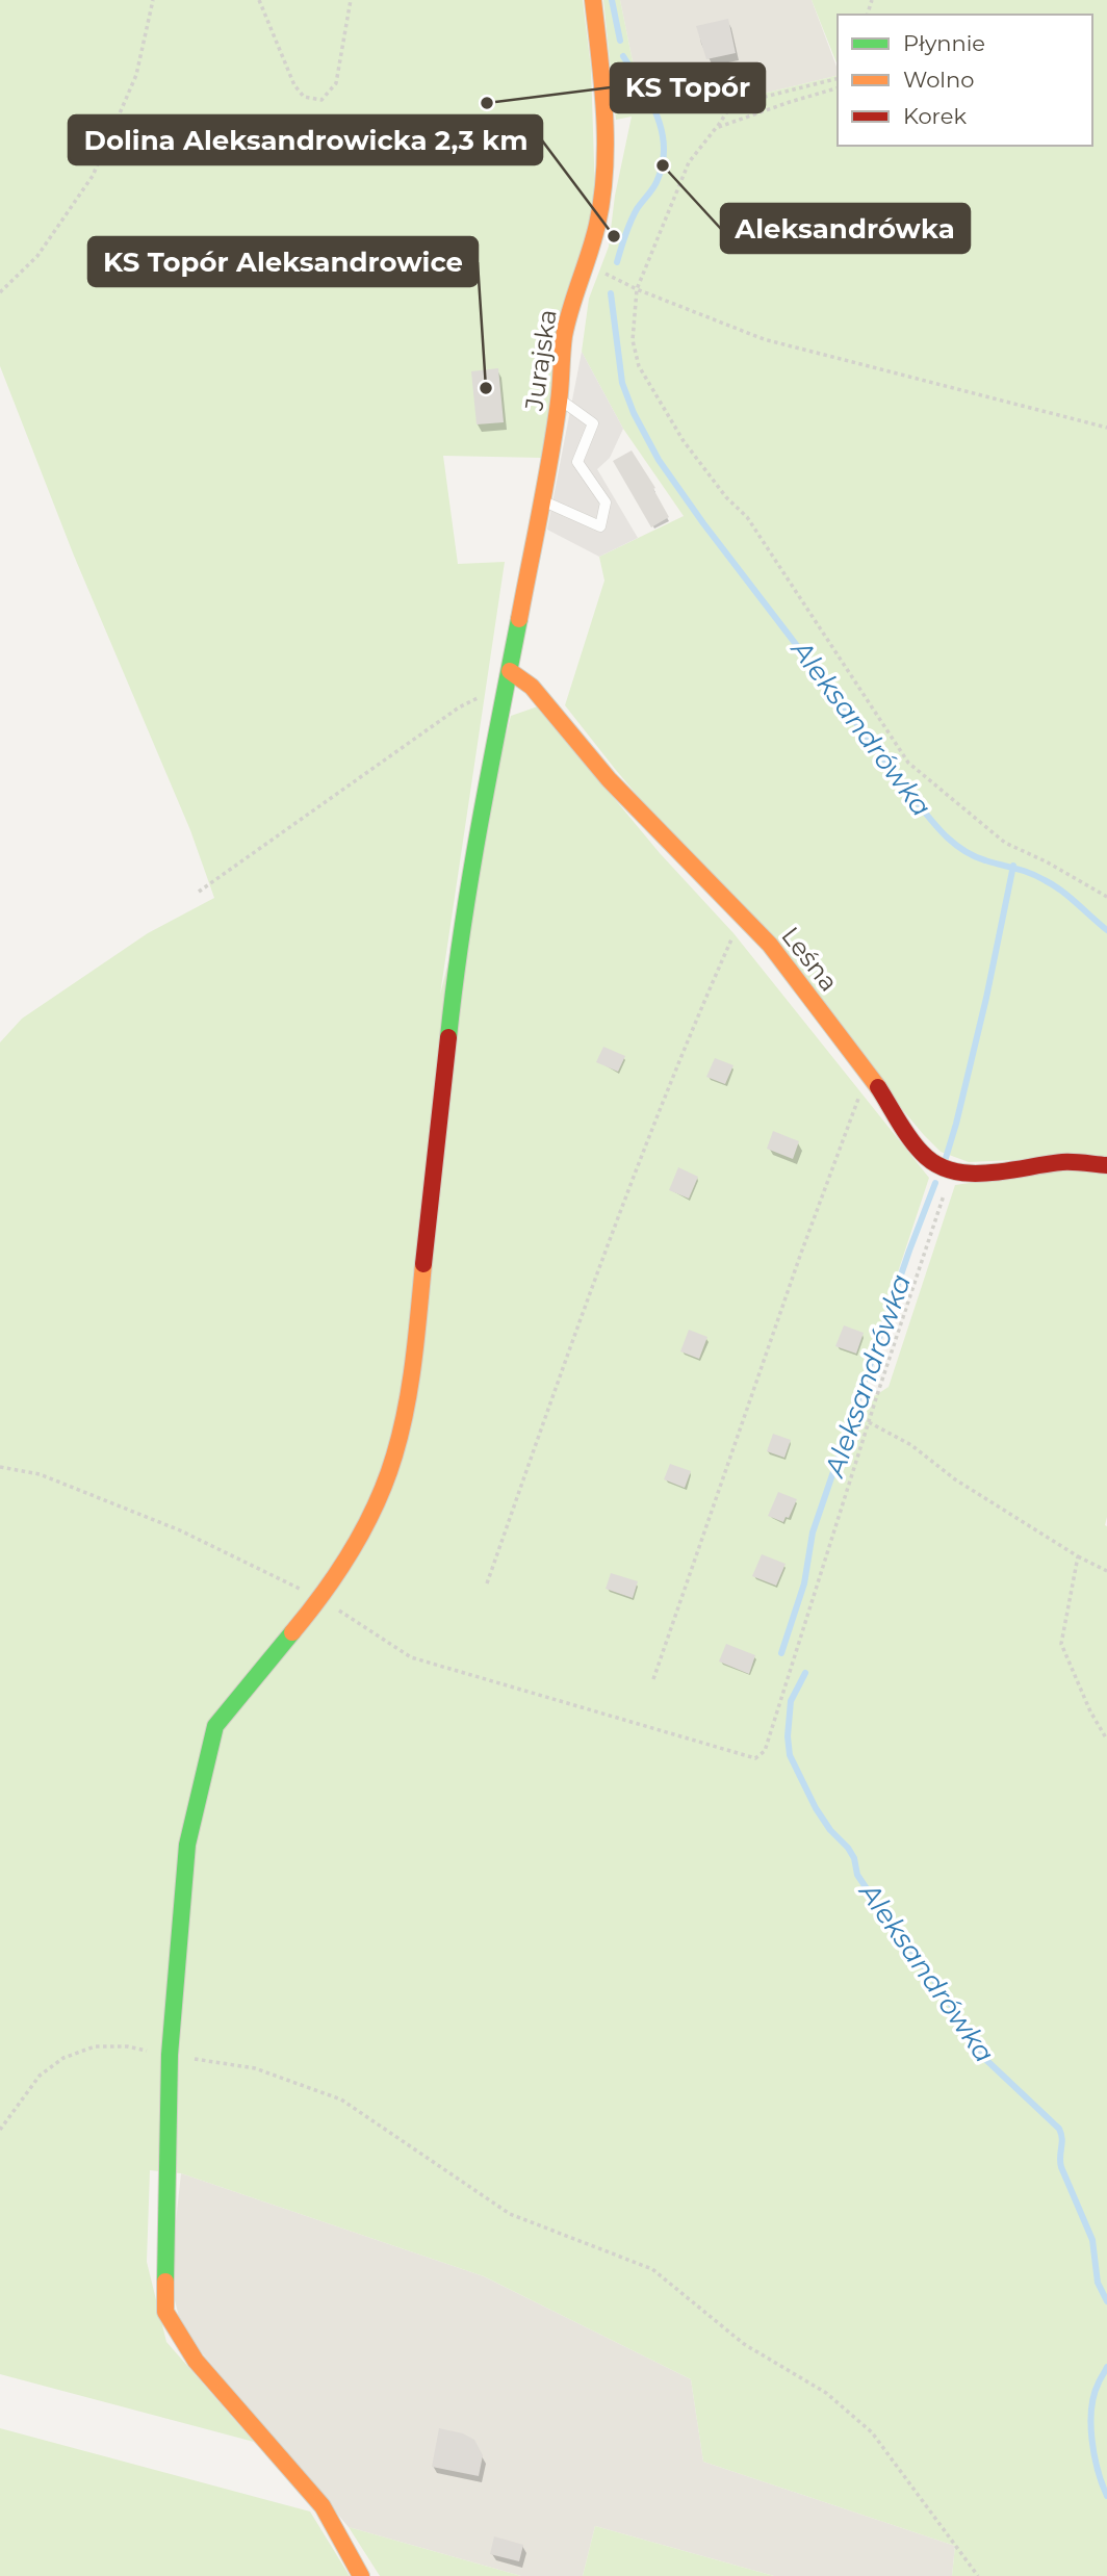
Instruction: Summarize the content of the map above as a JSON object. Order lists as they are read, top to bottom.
{
  "streets": {
    "street": ["Jurajska", "Leśna"]
  },
  "crossings": [
    ["Jurajska", "Leśna"]
  ],
  "water": ["Aleksandrówka"],
  "places": [
    "KS Topór",
    "Aleksandrówka",
    "Dolina Aleksandrowicka 2,3 km",
    "KS Topór Aleksandrowice"
  ],
  "legend": ["Płynnie", "Wolno", "Korek"]
}
